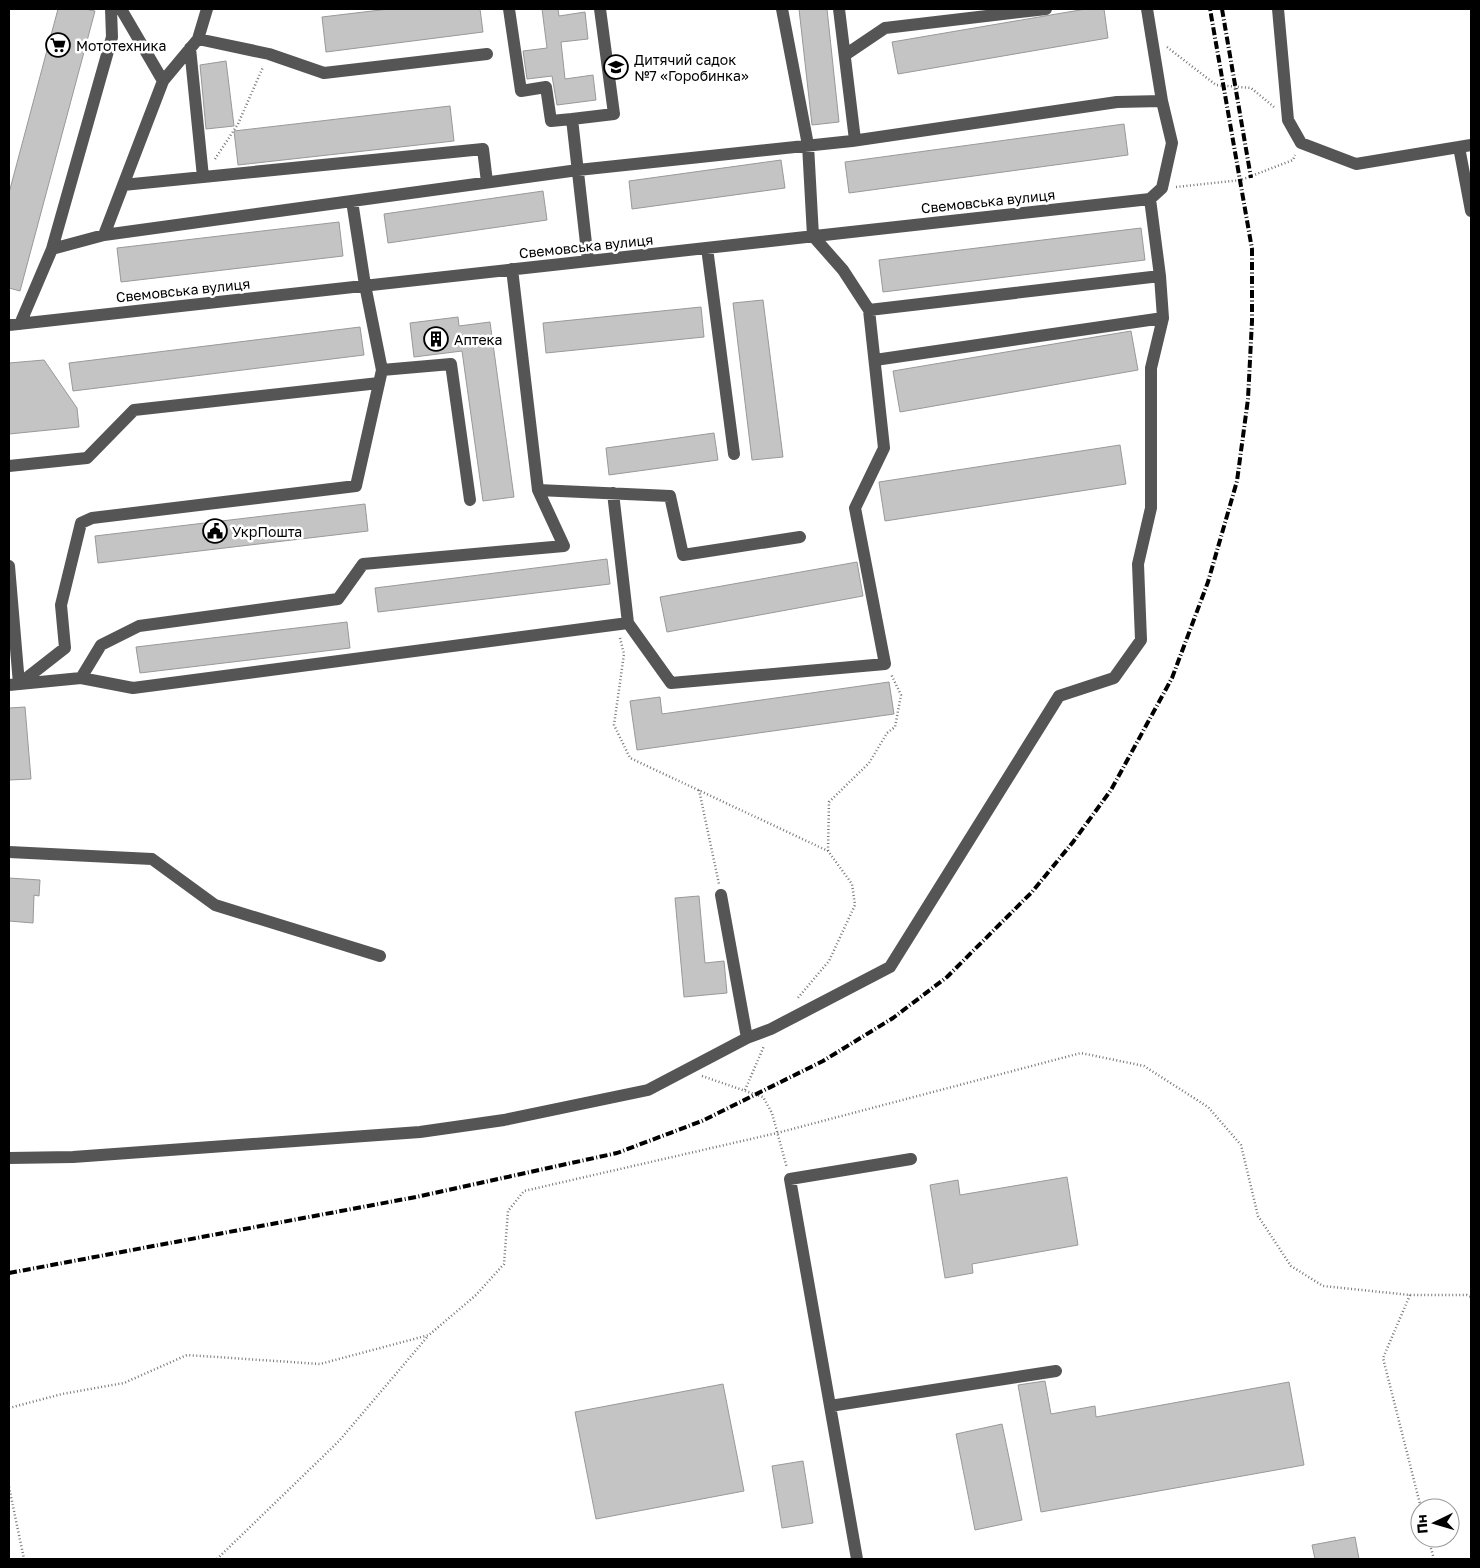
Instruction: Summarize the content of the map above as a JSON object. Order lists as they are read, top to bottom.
{
  "streets": {
    "street": ["Свемовська вулиця"]
  },
  "places": {
    "supermarket": ["Мототехника"],
    "school or university": ["Дитячий садок №7 «Горобинка»"],
    "building": ["Аптека"],
    "public building": ["УкрПошта"]
  },
  "north": "left"
}
